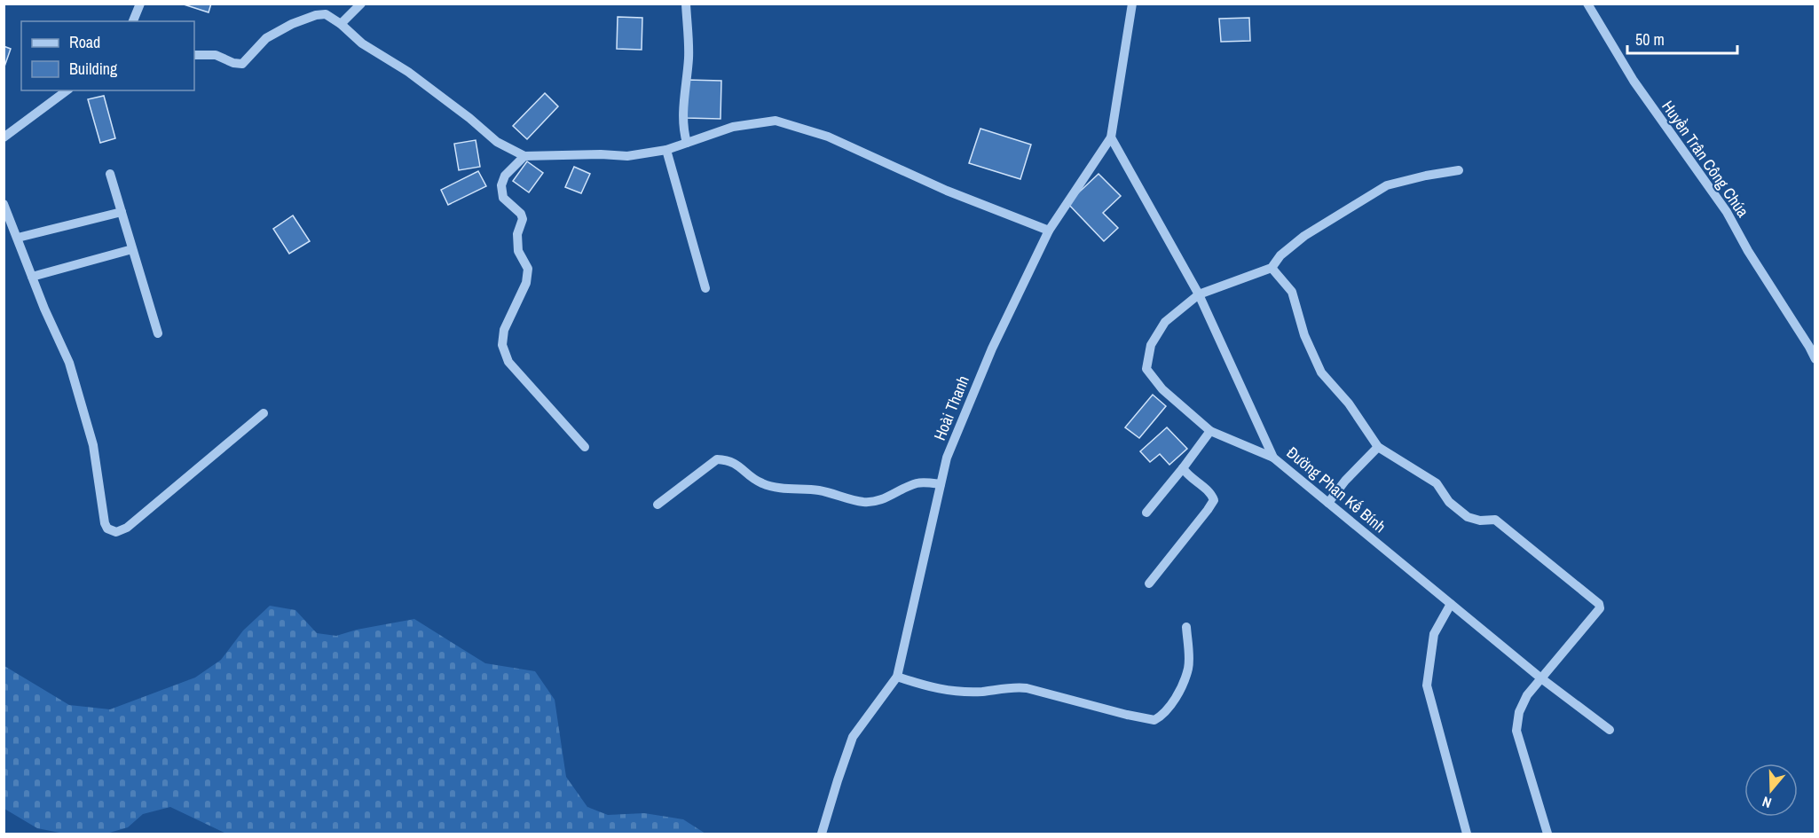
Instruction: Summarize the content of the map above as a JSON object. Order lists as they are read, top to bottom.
{
  "streets": {
    "street": ["Huyền Trân Công Chúa", "Hoài Thanh", "Đường Phan Kế Bính"]
  },
  "crossings": [
    ["Hoài Thanh", "Đường Phan Kế Bính"]
  ],
  "legend": ["Road", "Building"],
  "scale_bar": "50 m",
  "north": "bottom"
}
